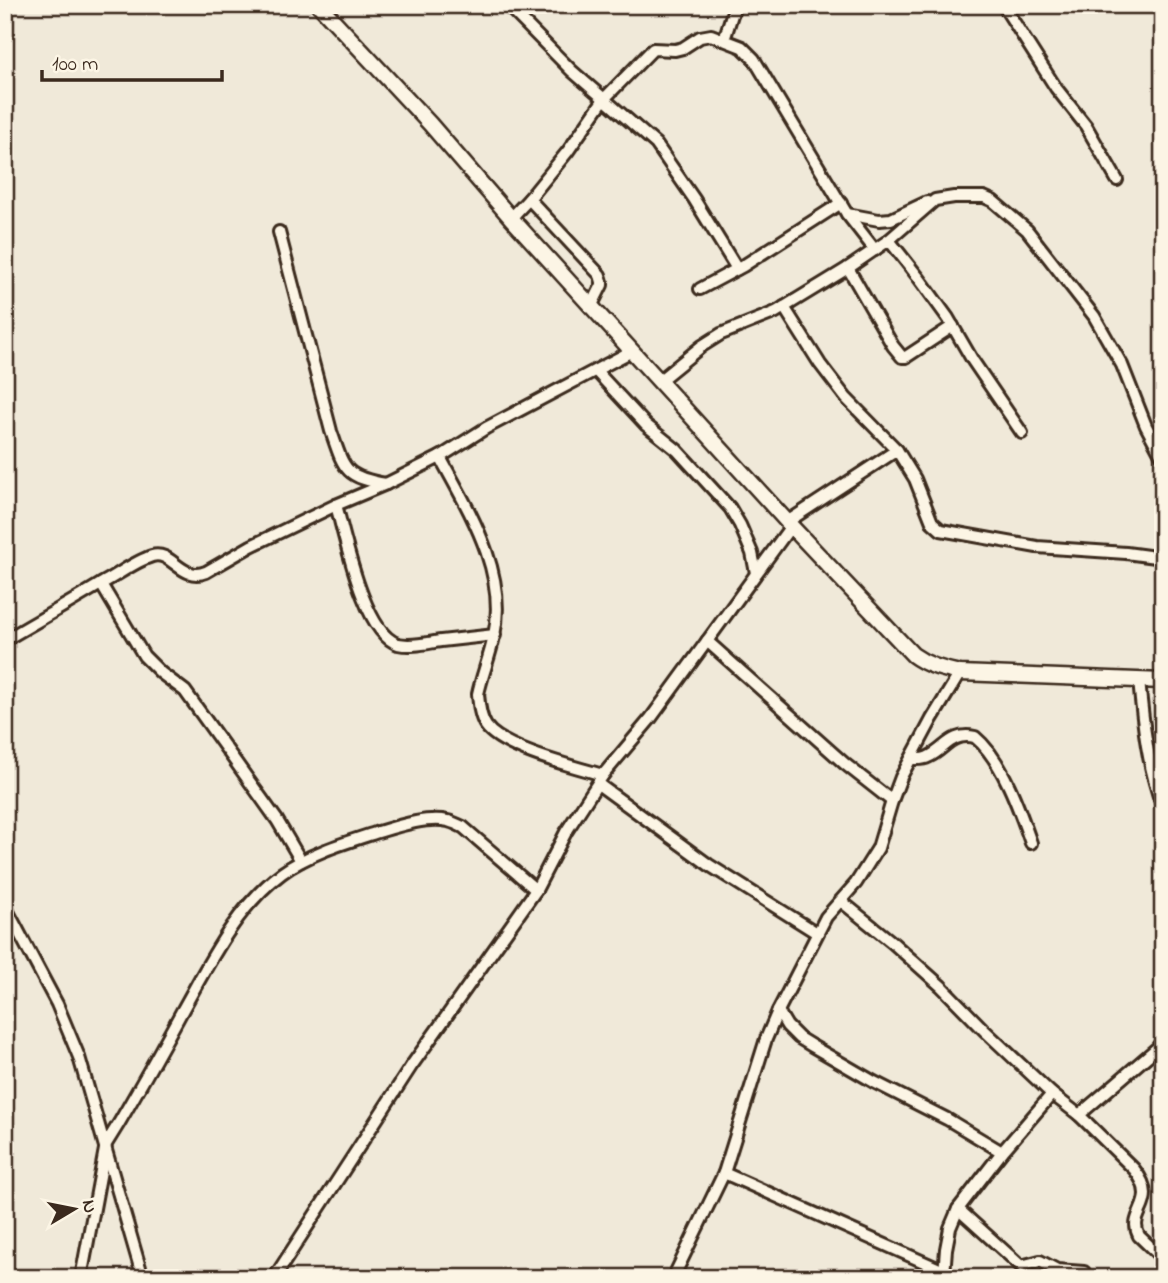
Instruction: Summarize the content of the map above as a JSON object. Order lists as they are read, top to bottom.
{
  "scale_bar": "100 m",
  "north": "right"
}
